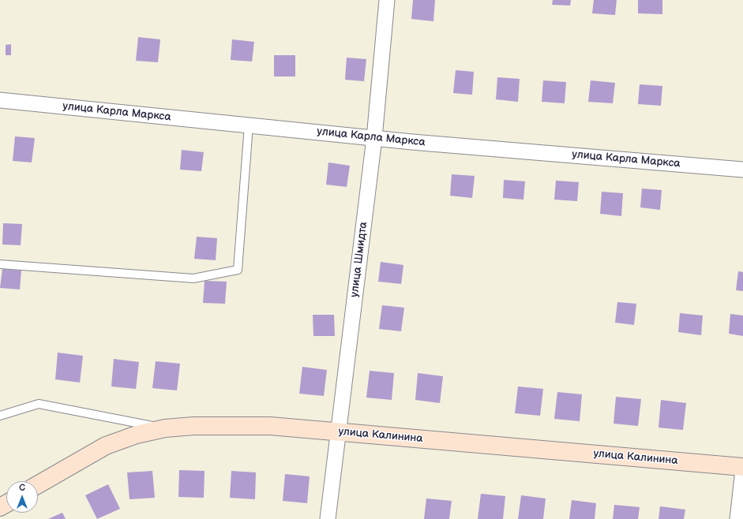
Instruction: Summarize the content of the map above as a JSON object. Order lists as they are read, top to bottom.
{
  "streets": {
    "main road": ["улица Калинина"],
    "street": ["улица Карла Маркса", "улица Шмидта"]
  },
  "crossings": [
    ["улица Карла Маркса", "улица Шмидта"],
    ["улица Шмидта", "улица Калинина"]
  ],
  "north": "top"
}
